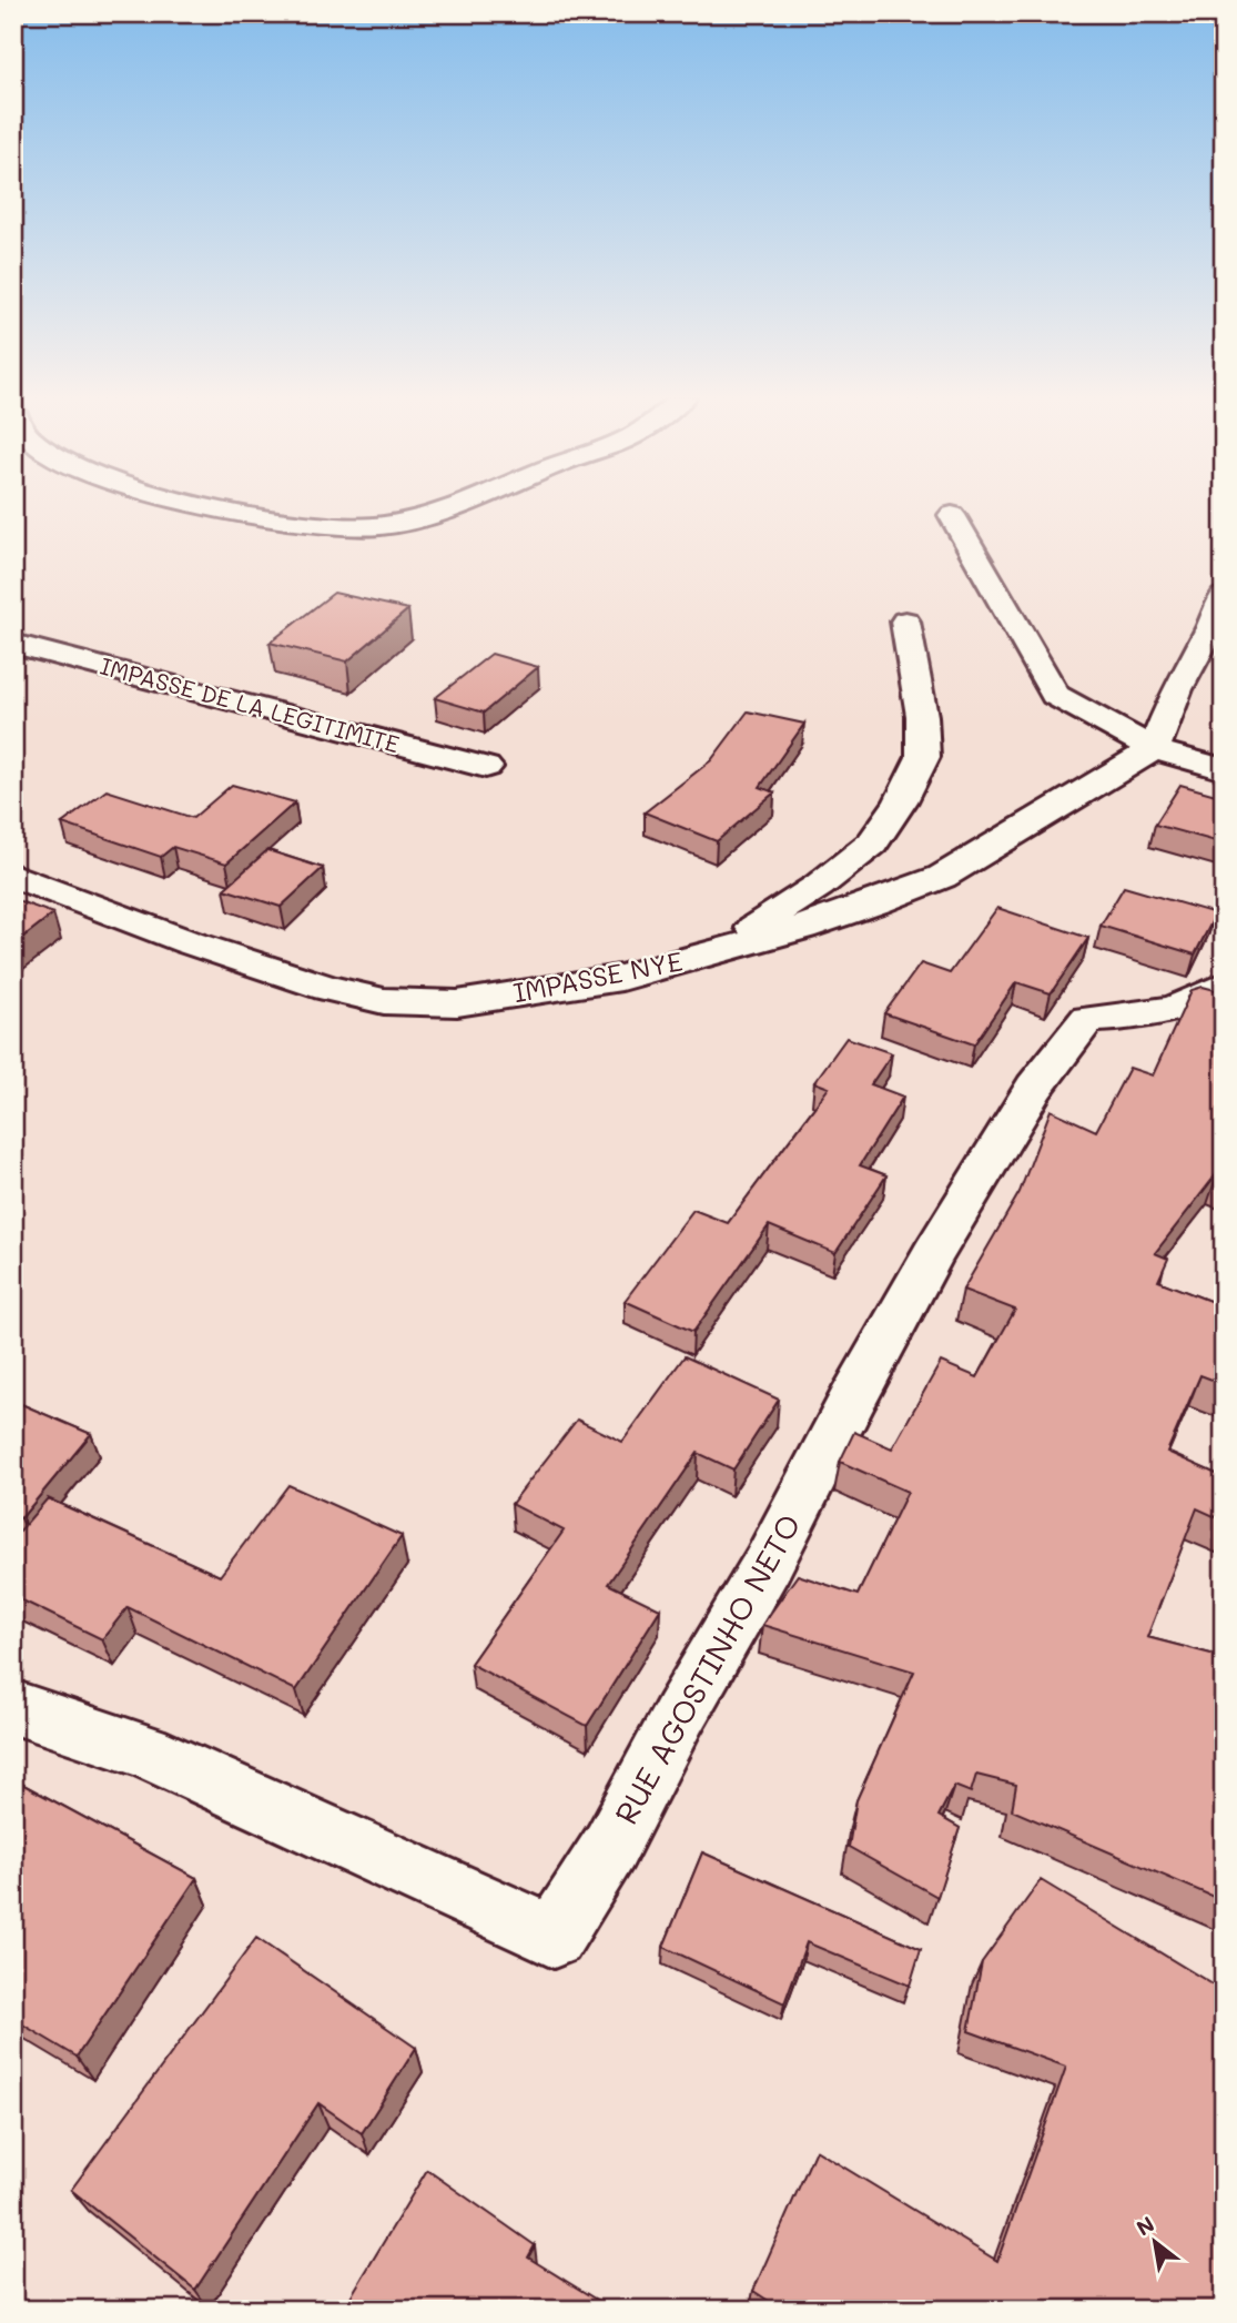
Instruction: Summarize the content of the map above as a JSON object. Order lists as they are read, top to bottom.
{
  "streets": {
    "street": ["IMPASSE DE LA LEGITIMITE", "IMPASSE NYE", "RUE AGOSTINHO NETO"]
  },
  "north": "top left"
}
